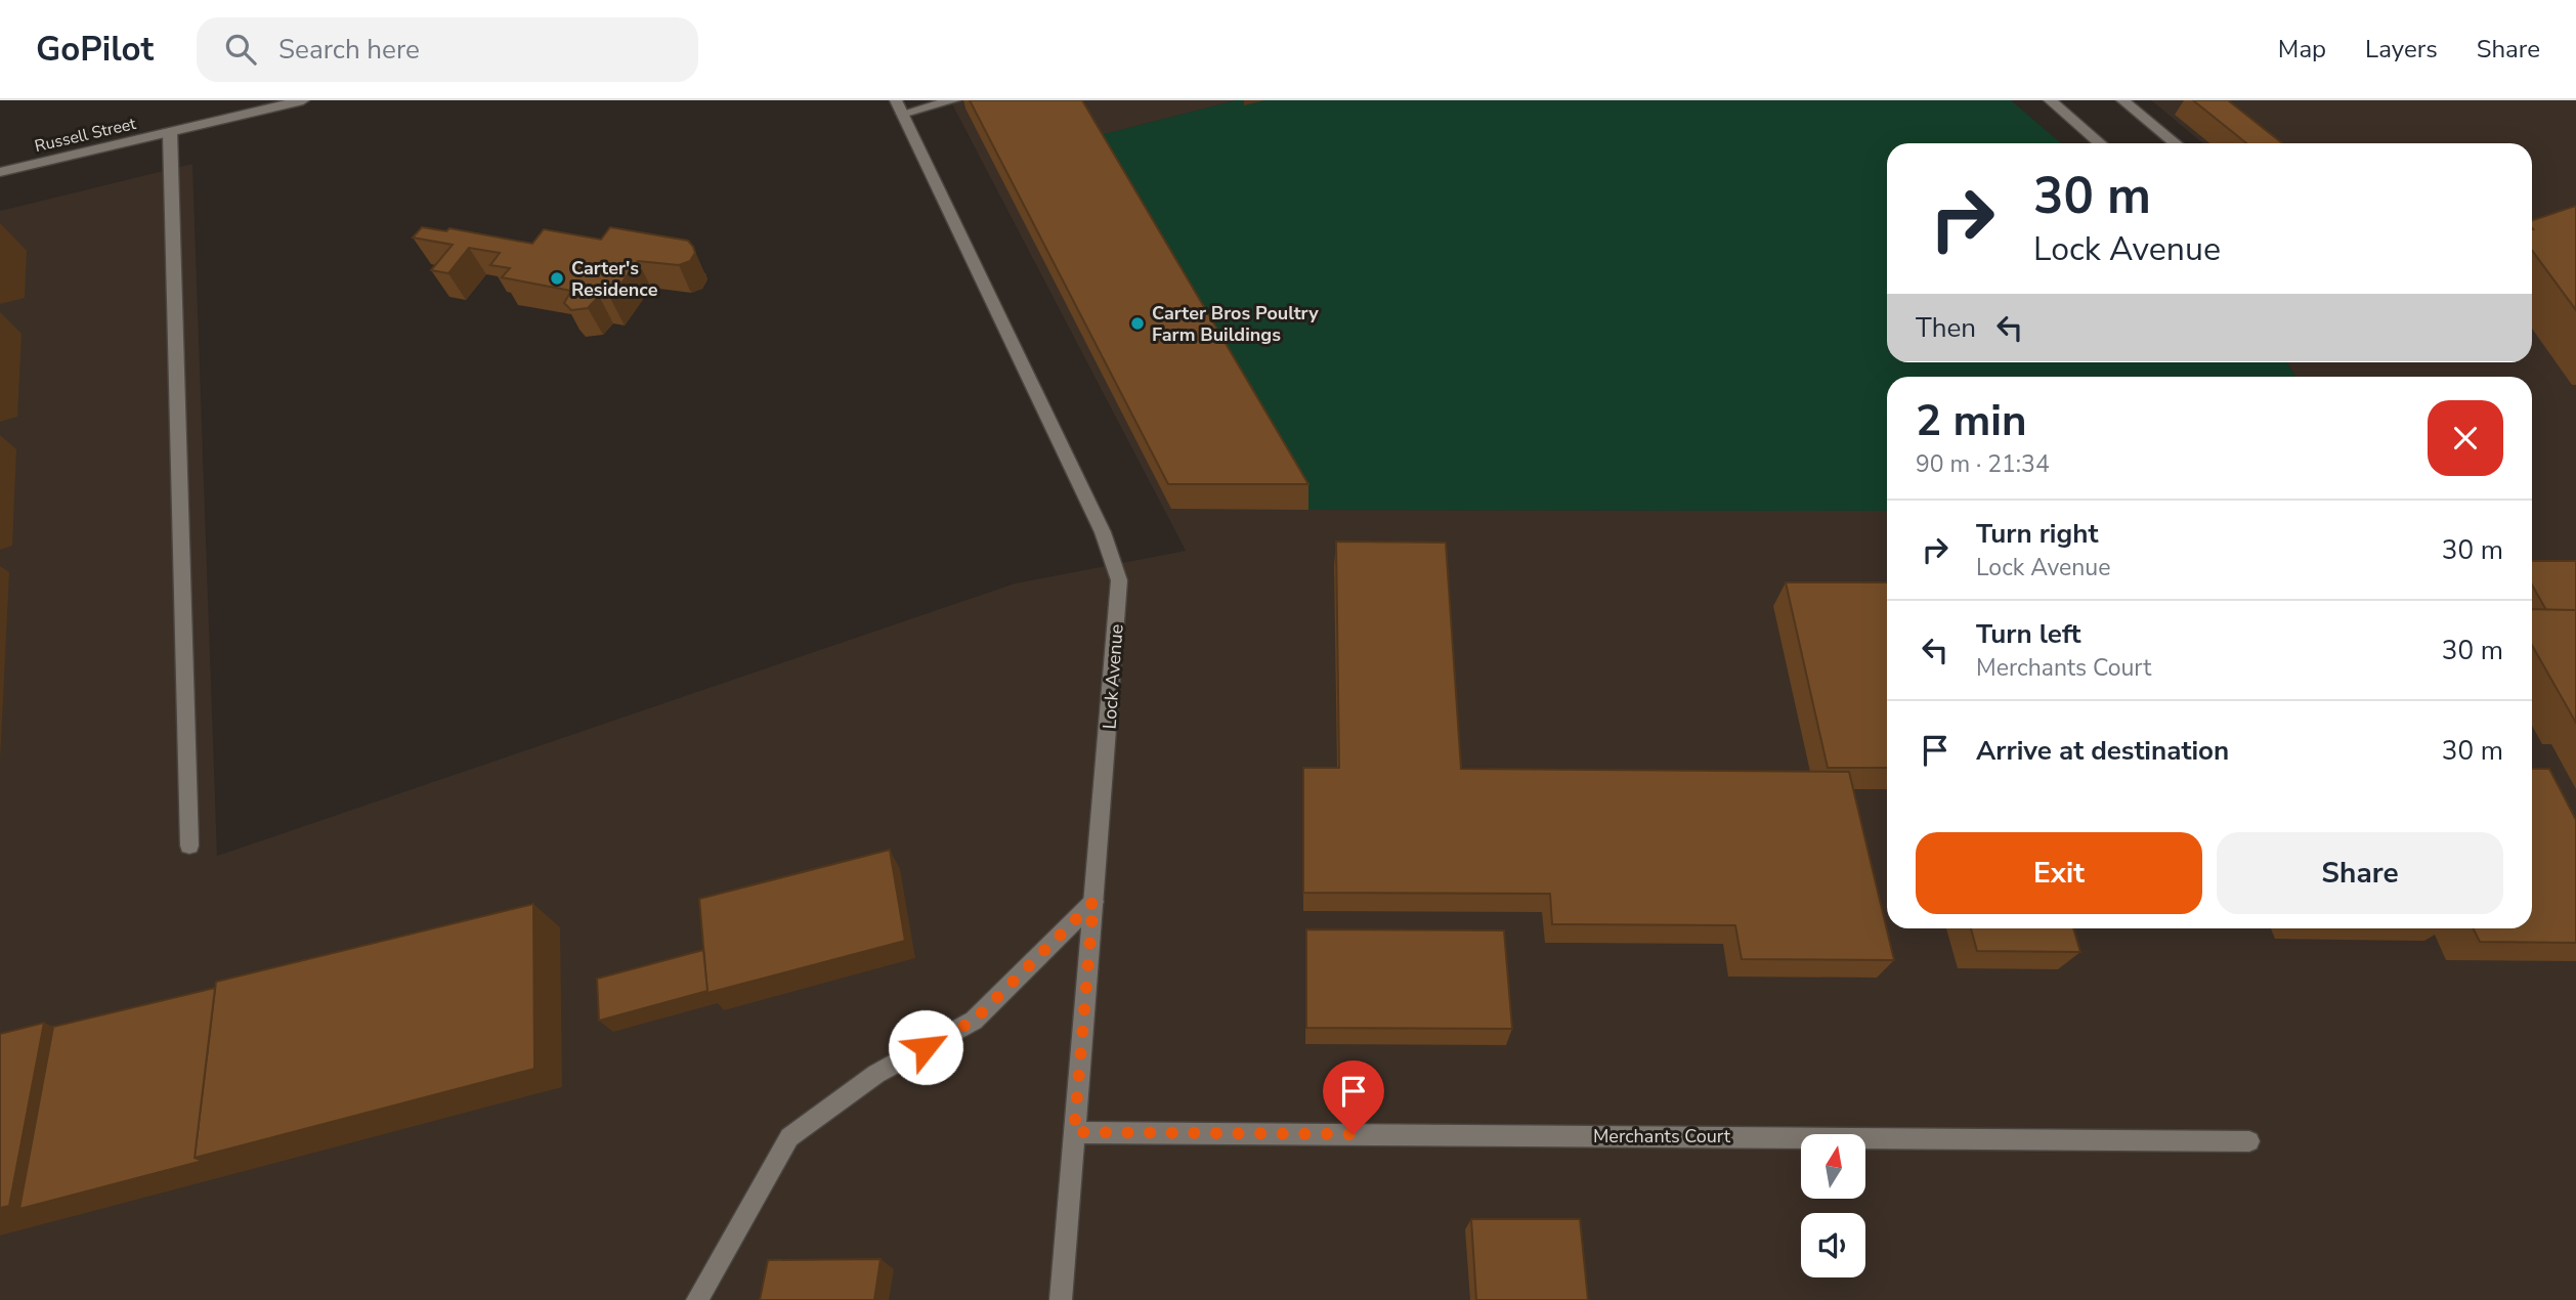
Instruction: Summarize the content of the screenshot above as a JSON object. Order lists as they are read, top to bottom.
{
  "streets": {
    "street": ["Russell Street", "Lock Avenue", "Merchants Court"]
  },
  "crossings": [
    ["Lock Avenue", "Merchants Court"]
  ],
  "places": ["Carter's Residence", "Carter Bros Poultry Farm Buildings"],
  "north": "top",
  "page": {
    "header": "GoPilot",
    "search": "Search here",
    "nav": ["Map", "Layers", "Share"],
    "turn": ["30 m", "Lock Avenue"],
    "then": "Then",
    "heading": ["2 min", "90 m · 21:34"],
    "list": [
      {
        "name": "Turn right",
        "note": "Lock Avenue",
        "value": "30 m"
      },
      {
        "name": "Turn left",
        "note": "Merchants Court",
        "value": "30 m"
      },
      {
        "name": "Arrive at destination",
        "value": "30 m"
      }
    ],
    "buttons": ["Exit", "Share"]
  }
}
